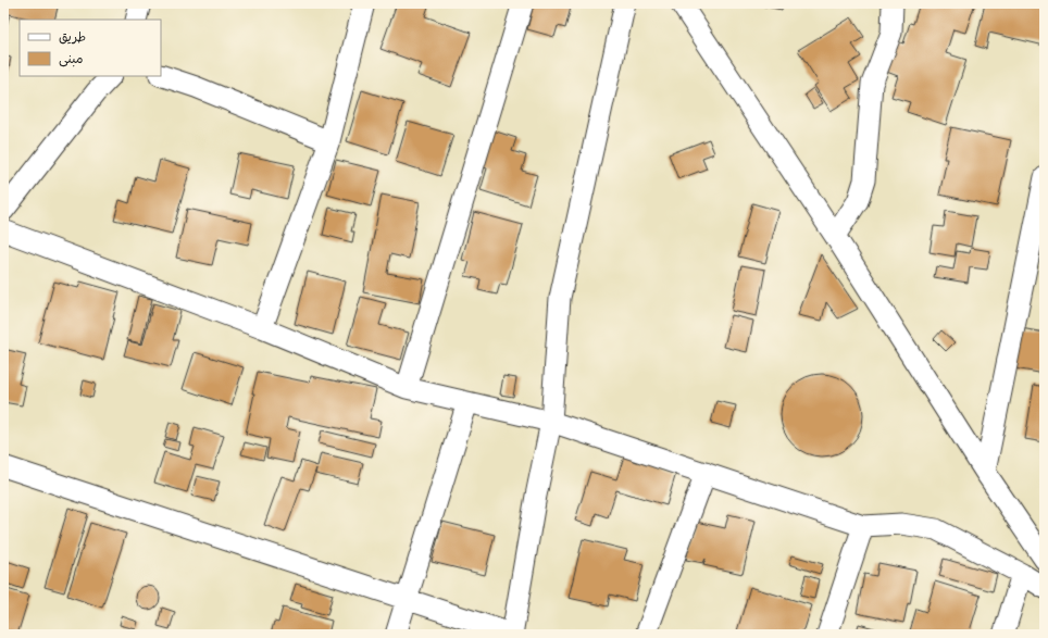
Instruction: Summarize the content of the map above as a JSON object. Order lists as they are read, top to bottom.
{
  "legend": ["طريق", "مبنى"]
}
